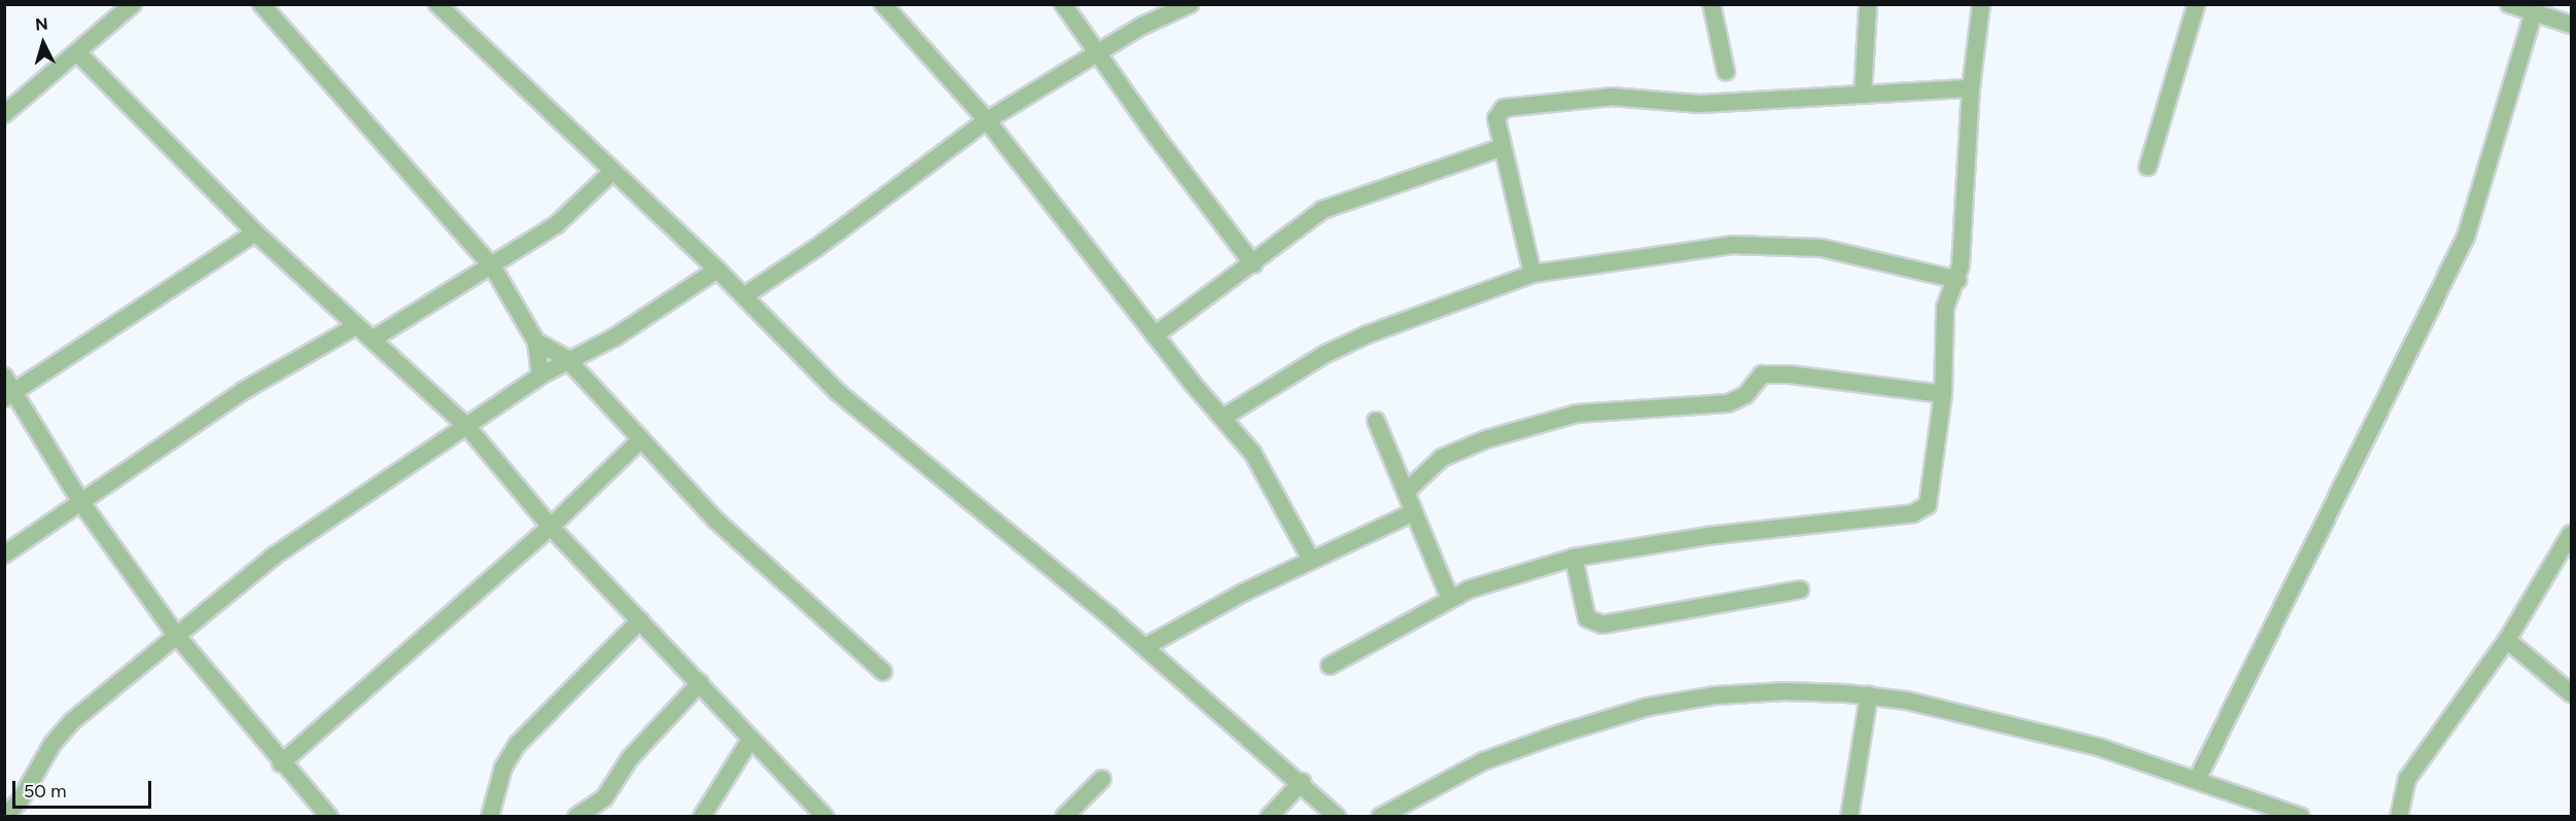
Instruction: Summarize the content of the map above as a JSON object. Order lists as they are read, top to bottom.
{
  "scale_bar": "50 m",
  "north": "top"
}
